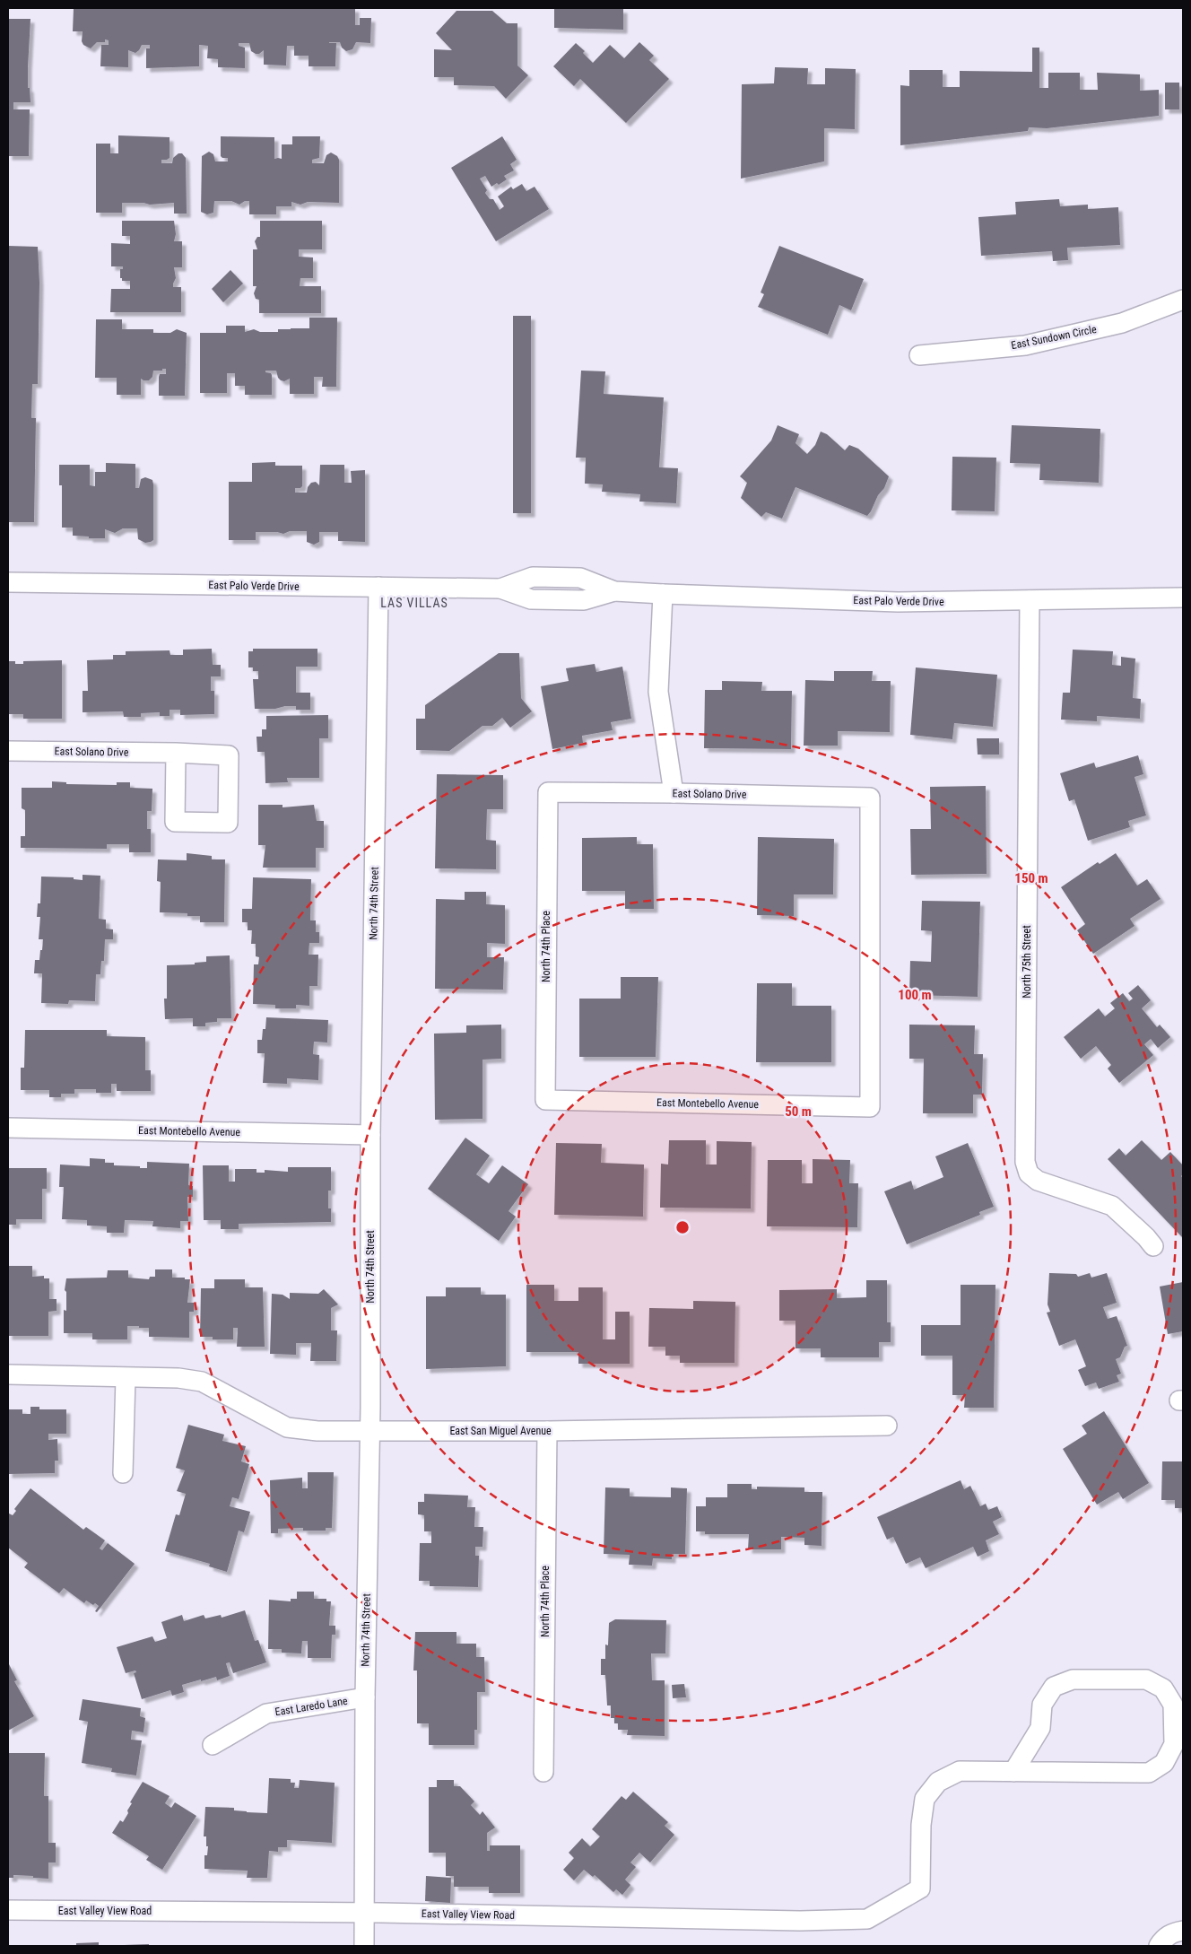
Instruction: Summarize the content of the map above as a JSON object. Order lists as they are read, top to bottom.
{
  "streets": {
    "street": [
      "East Sundown Circle",
      "East Palo Verde Drive",
      "East Solano Drive",
      "North 74th Street",
      "North 74th Place",
      "North 75th Street",
      "East Montebello Avenue",
      "East San Miguel Avenue",
      "East Laredo Lane",
      "East Valley View Road"
    ]
  },
  "crossings": [
    ["East Palo Verde Drive", "North 74th Street"],
    ["East Palo Verde Drive", "North 75th Street"],
    ["East Solano Drive", "North 74th Place"],
    ["East Solano Drive", "East Montebello Avenue"],
    ["North 74th Street", "East Montebello Avenue"],
    ["North 74th Street", "East San Miguel Avenue"],
    ["North 74th Street", "East Laredo Lane"],
    ["North 74th Street", "East Valley View Road"],
    ["North 74th Place", "East Montebello Avenue"],
    ["North 74th Place", "East San Miguel Avenue"]
  ],
  "districts": ["LAS VILLAS"],
  "rings": ["150 m", "100 m", "50 m"]
}
